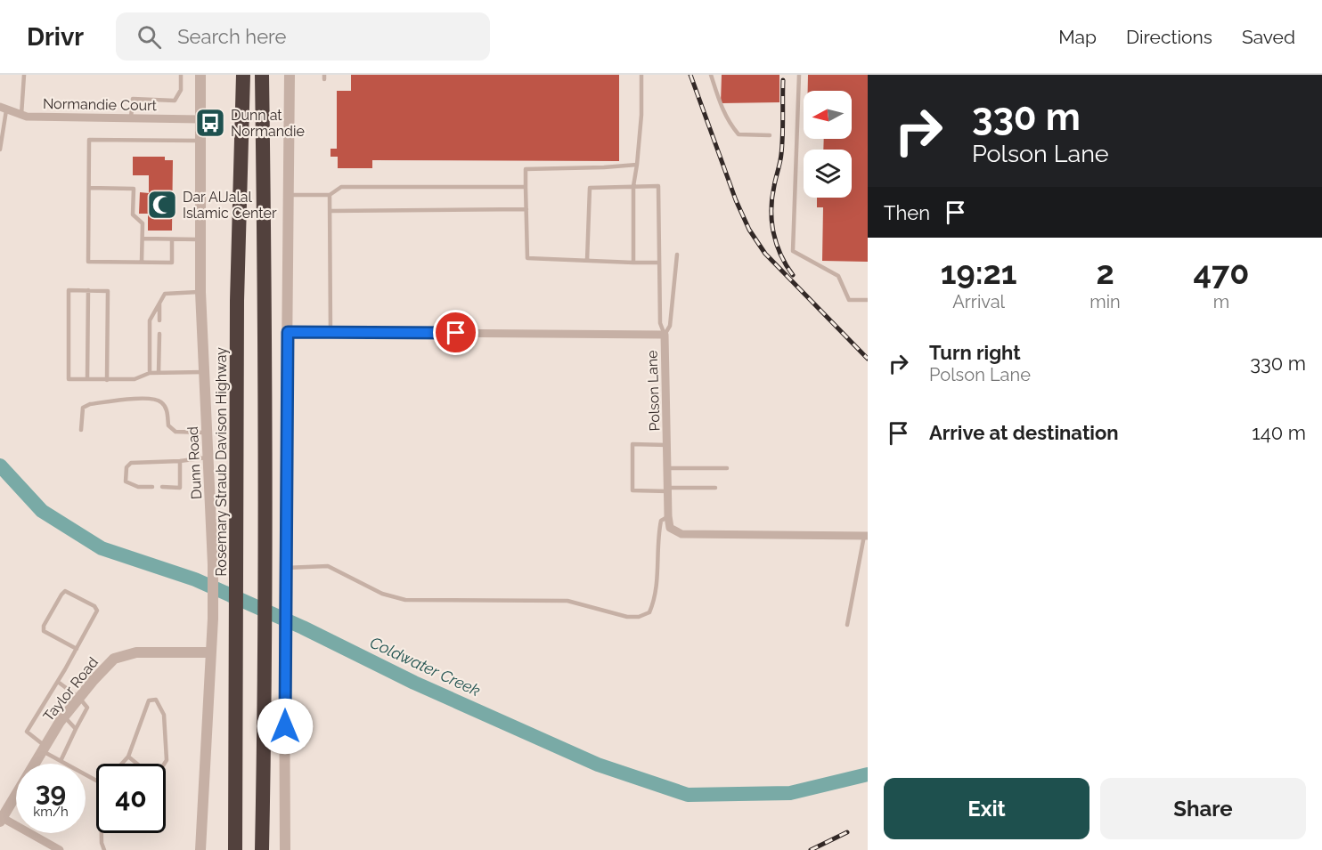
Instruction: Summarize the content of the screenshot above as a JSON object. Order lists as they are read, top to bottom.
{
  "streets": {
    "highway": ["Rosemary Straub Davison Highway"],
    "street": [
      "Normandie Court",
      "Polson Lane",
      "Dunn Road",
      "Taylor Road"
    ]
  },
  "crossings": [
    ["Normandie Court", "Dunn Road"],
    ["Dunn Road", "Taylor Road"]
  ],
  "water": ["Coldwater Creek"],
  "places": {
    "bus stop": ["Dunn at Normandie"],
    "mosque": ["Dar AlJalal Islamic Center"]
  },
  "north": "left",
  "page": {
    "header": "Drivr",
    "search": "Search here",
    "nav": ["Map", "Directions", "Saved"],
    "turn": ["330 m", "Polson Lane"],
    "then": "Then",
    "eta": [
      "19:21",
      "Arrival",
      "2",
      "min",
      "470",
      "m"
    ],
    "list": [
      {
        "name": "Turn right",
        "note": "Polson Lane",
        "value": "330 m"
      },
      {
        "name": "Arrive at destination",
        "value": "140 m"
      }
    ],
    "speed": "39 km/h",
    "limit": "40",
    "buttons": ["Exit", "Share"]
  }
}
